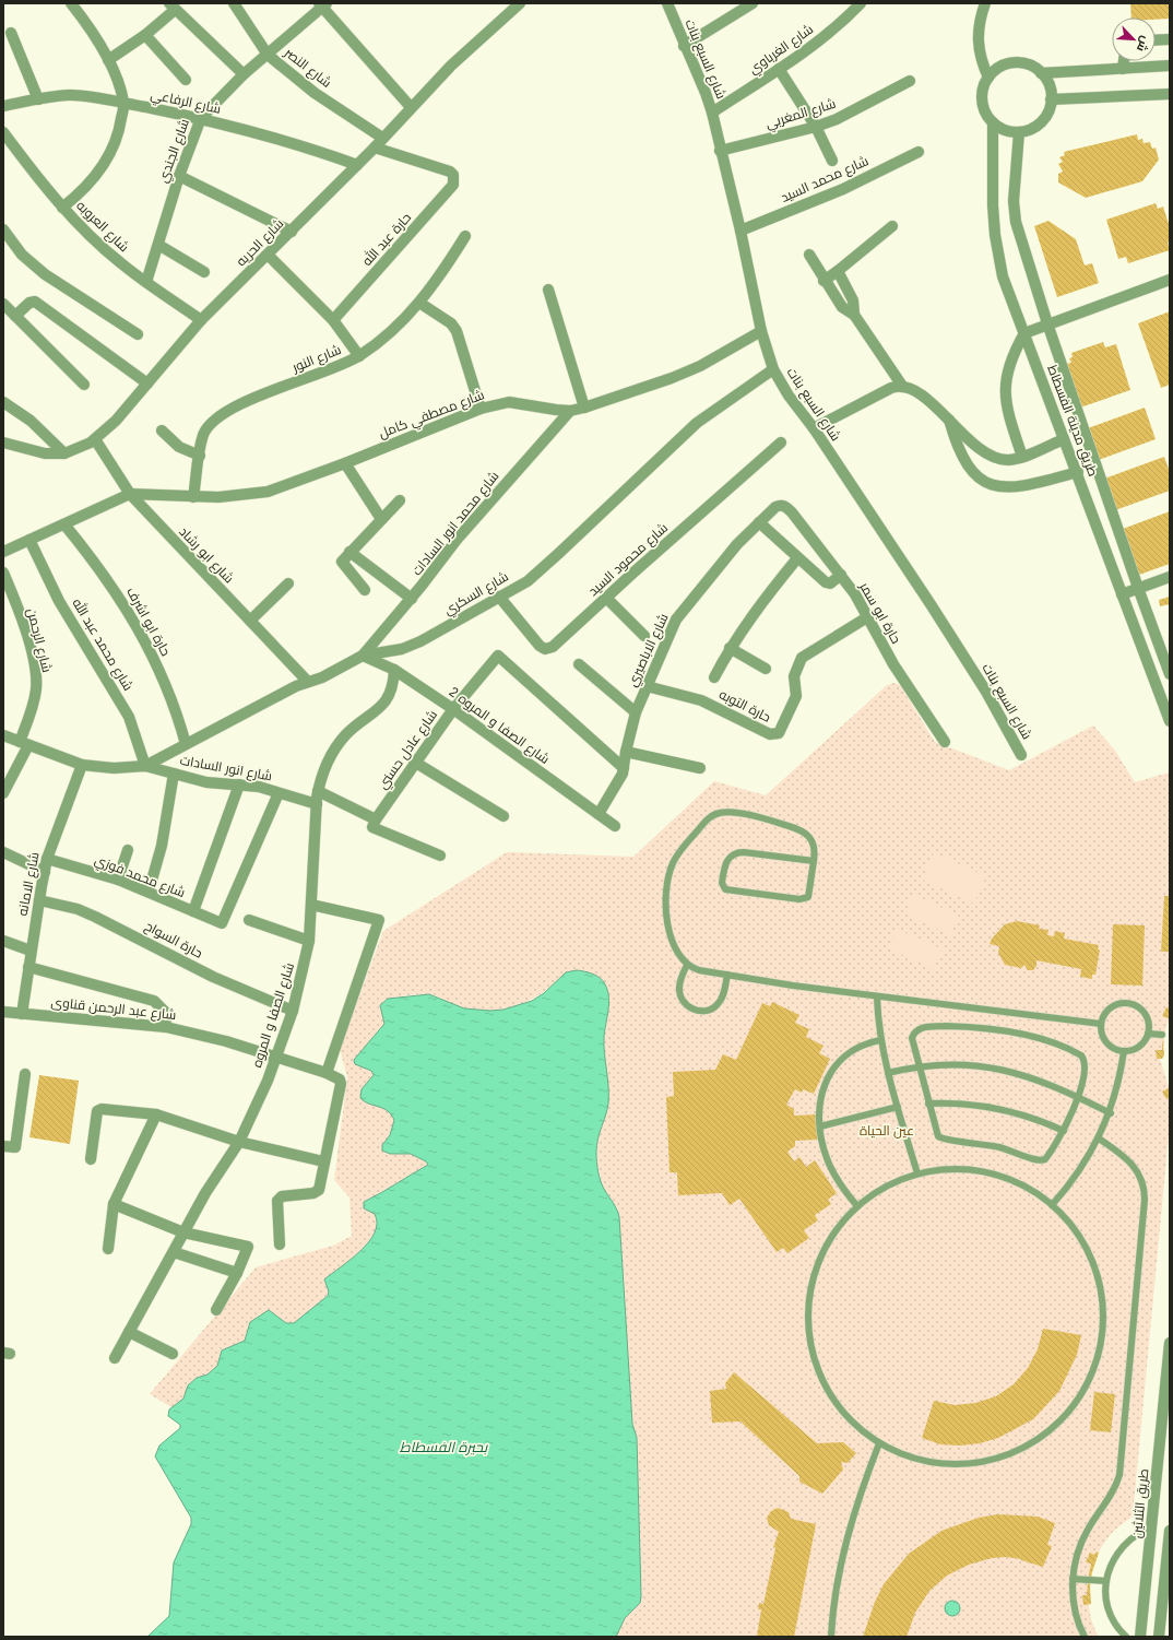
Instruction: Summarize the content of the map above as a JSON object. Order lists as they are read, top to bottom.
{
  "streets": {
    "street": [
      "شارع الغرباوي",
      "شارع السبع بنات",
      "شارع النصر",
      "شارع الرفاعي",
      "شارع المغربي",
      "شارع الجندي",
      "شارع محمد السيد",
      "شارع العروبه",
      "حارة عبد الله",
      "شارع الحريه",
      "شارع النور",
      "شارع مصطفي كامل",
      "طريق مدينة الفسطاط",
      "شارع محمد انور السادات",
      "شارع ابو رشاد",
      "شارع محمود السيد",
      "شارع السكري",
      "حارة ابو سمر",
      "حارة ابو اشرف",
      "شارع الرحمن",
      "شارع محمد عبد الله",
      "شارع الاباصيري",
      "حارة التوبه",
      "شارع الصفا و المروه 2",
      "شارع عادل حسني",
      "شارع انور السادات",
      "شارع محمد فوزي",
      "شارع الامانه",
      "حارة السواح",
      "شارع عبد الرحمن قناوى",
      "شارع الصفا و المروه",
      "طريق الثلاثين"
    ]
  },
  "crossings": [
    ["شارع الغرباوي", "شارع السبع بنات"],
    ["شارع السبع بنات", "شارع المغربي"],
    ["شارع السبع بنات", "شارع محمد السيد"],
    ["شارع السبع بنات", "شارع مصطفي كامل"],
    ["شارع السبع بنات", "شارع السكري"],
    ["شارع النصر", "شارع الجندي"],
    ["شارع النصر", "شارع الحريه"],
    ["شارع الرفاعي", "شارع الجندي"],
    ["شارع الرفاعي", "شارع الحريه"],
    ["شارع الجندي", "شارع العروبه"],
    ["شارع العروبه", "شارع الحريه"],
    ["حارة عبد الله", "شارع الحريه"],
    ["شارع الحريه", "شارع ابو رشاد"],
    ["شارع النور", "شارع مصطفي كامل"],
    ["شارع مصطفي كامل", "شارع محمد انور السادات"],
    ["شارع مصطفي كامل", "شارع ابو رشاد"],
    ["شارع محمد انور السادات", "شارع السكري"],
    ["شارع محمد انور السادات", "شارع الصفا و المروه 2"],
    ["شارع ابو رشاد", "شارع السكري"],
    ["شارع محمود السيد", "شارع السكري"],
    ["شارع السكري", "حارة ابو اشرف"],
    ["شارع السكري", "شارع محمد عبد الله"],
    ["شارع السكري", "شارع الصفا و المروه 2"],
    ["شارع السكري", "شارع انور السادات"],
    ["حارة ابو سمر", "شارع الاباصيري"],
    ["حارة ابو سمر", "حارة التوبه"],
    ["شارع الرحمن", "شارع انور السادات"],
    ["شارع محمد عبد الله", "شارع انور السادات"],
    ["شارع الاباصيري", "حارة التوبه"],
    ["شارع الاباصيري", "شارع الصفا و المروه 2"],
    ["شارع الاباصيري", "شارع عادل حسني"],
    ["شارع الصفا و المروه 2", "شارع عادل حسني"],
    ["شارع الصفا و المروه 2", "شارع الصفا و المروه"],
    ["شارع انور السادات", "شارع محمد فوزي"],
    ["شارع انور السادات", "شارع الامانه"],
    ["شارع انور السادات", "شارع الصفا و المروه"],
    ["شارع محمد فوزي", "شارع الامانه"],
    ["شارع الامانه", "حارة السواح"],
    ["شارع الامانه", "شارع عبد الرحمن قناوى"],
    ["حارة السواح", "شارع الصفا و المروه"],
    ["شارع عبد الرحمن قناوى", "شارع الصفا و المروه"]
  ],
  "water": ["بحيرة الفسطاط"],
  "parks": ["عين الحياة"],
  "north": "bottom right"
}
